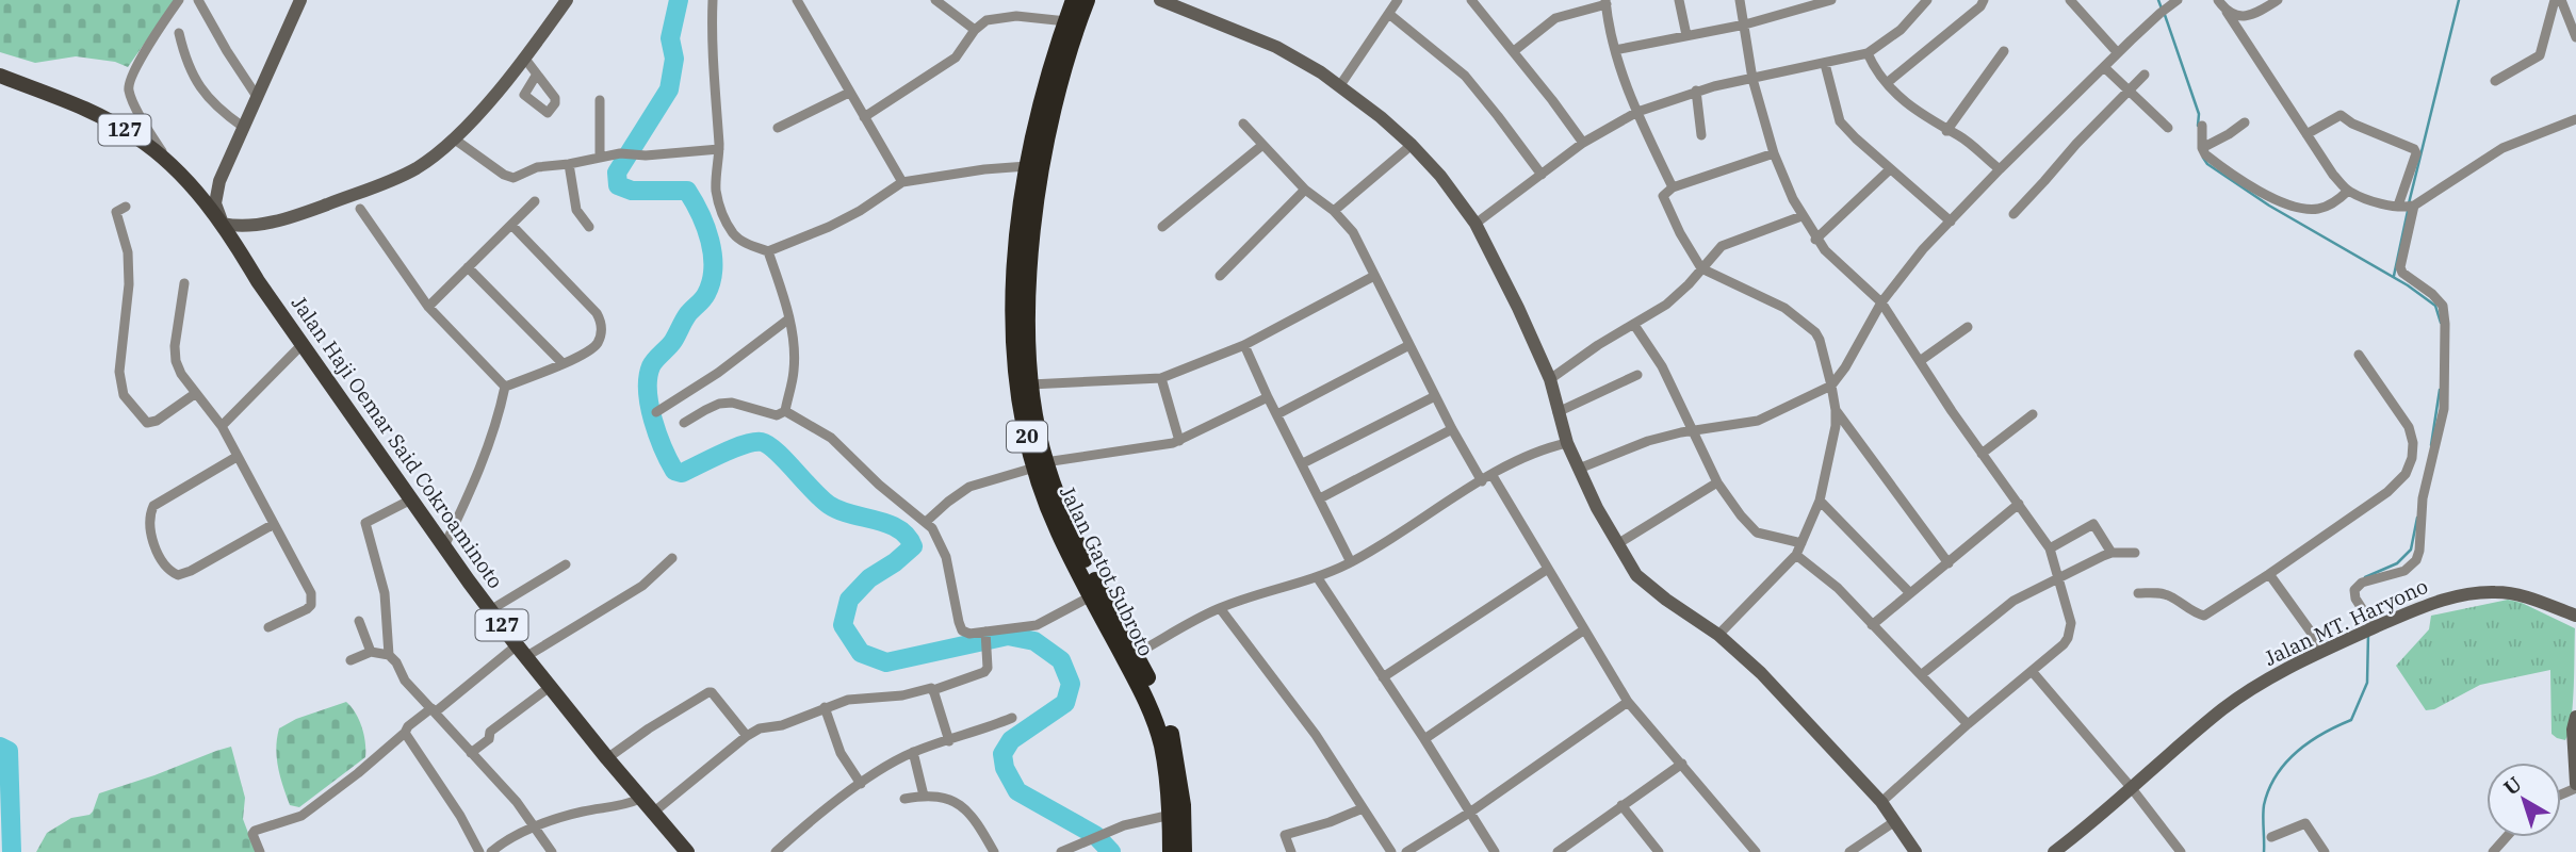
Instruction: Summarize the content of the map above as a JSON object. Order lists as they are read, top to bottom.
{
  "streets": {
    "highway": ["20", "Jalan Gatot Subroto"],
    "main road": ["127", "Jalan Haji Oemar Said Cokroaminoto"],
    "street": ["Jalan MT. Haryono"]
  },
  "crossings": [
    ["127", "Jalan Haji Oemar Said Cokroaminoto"]
  ],
  "north": "top left"
}
